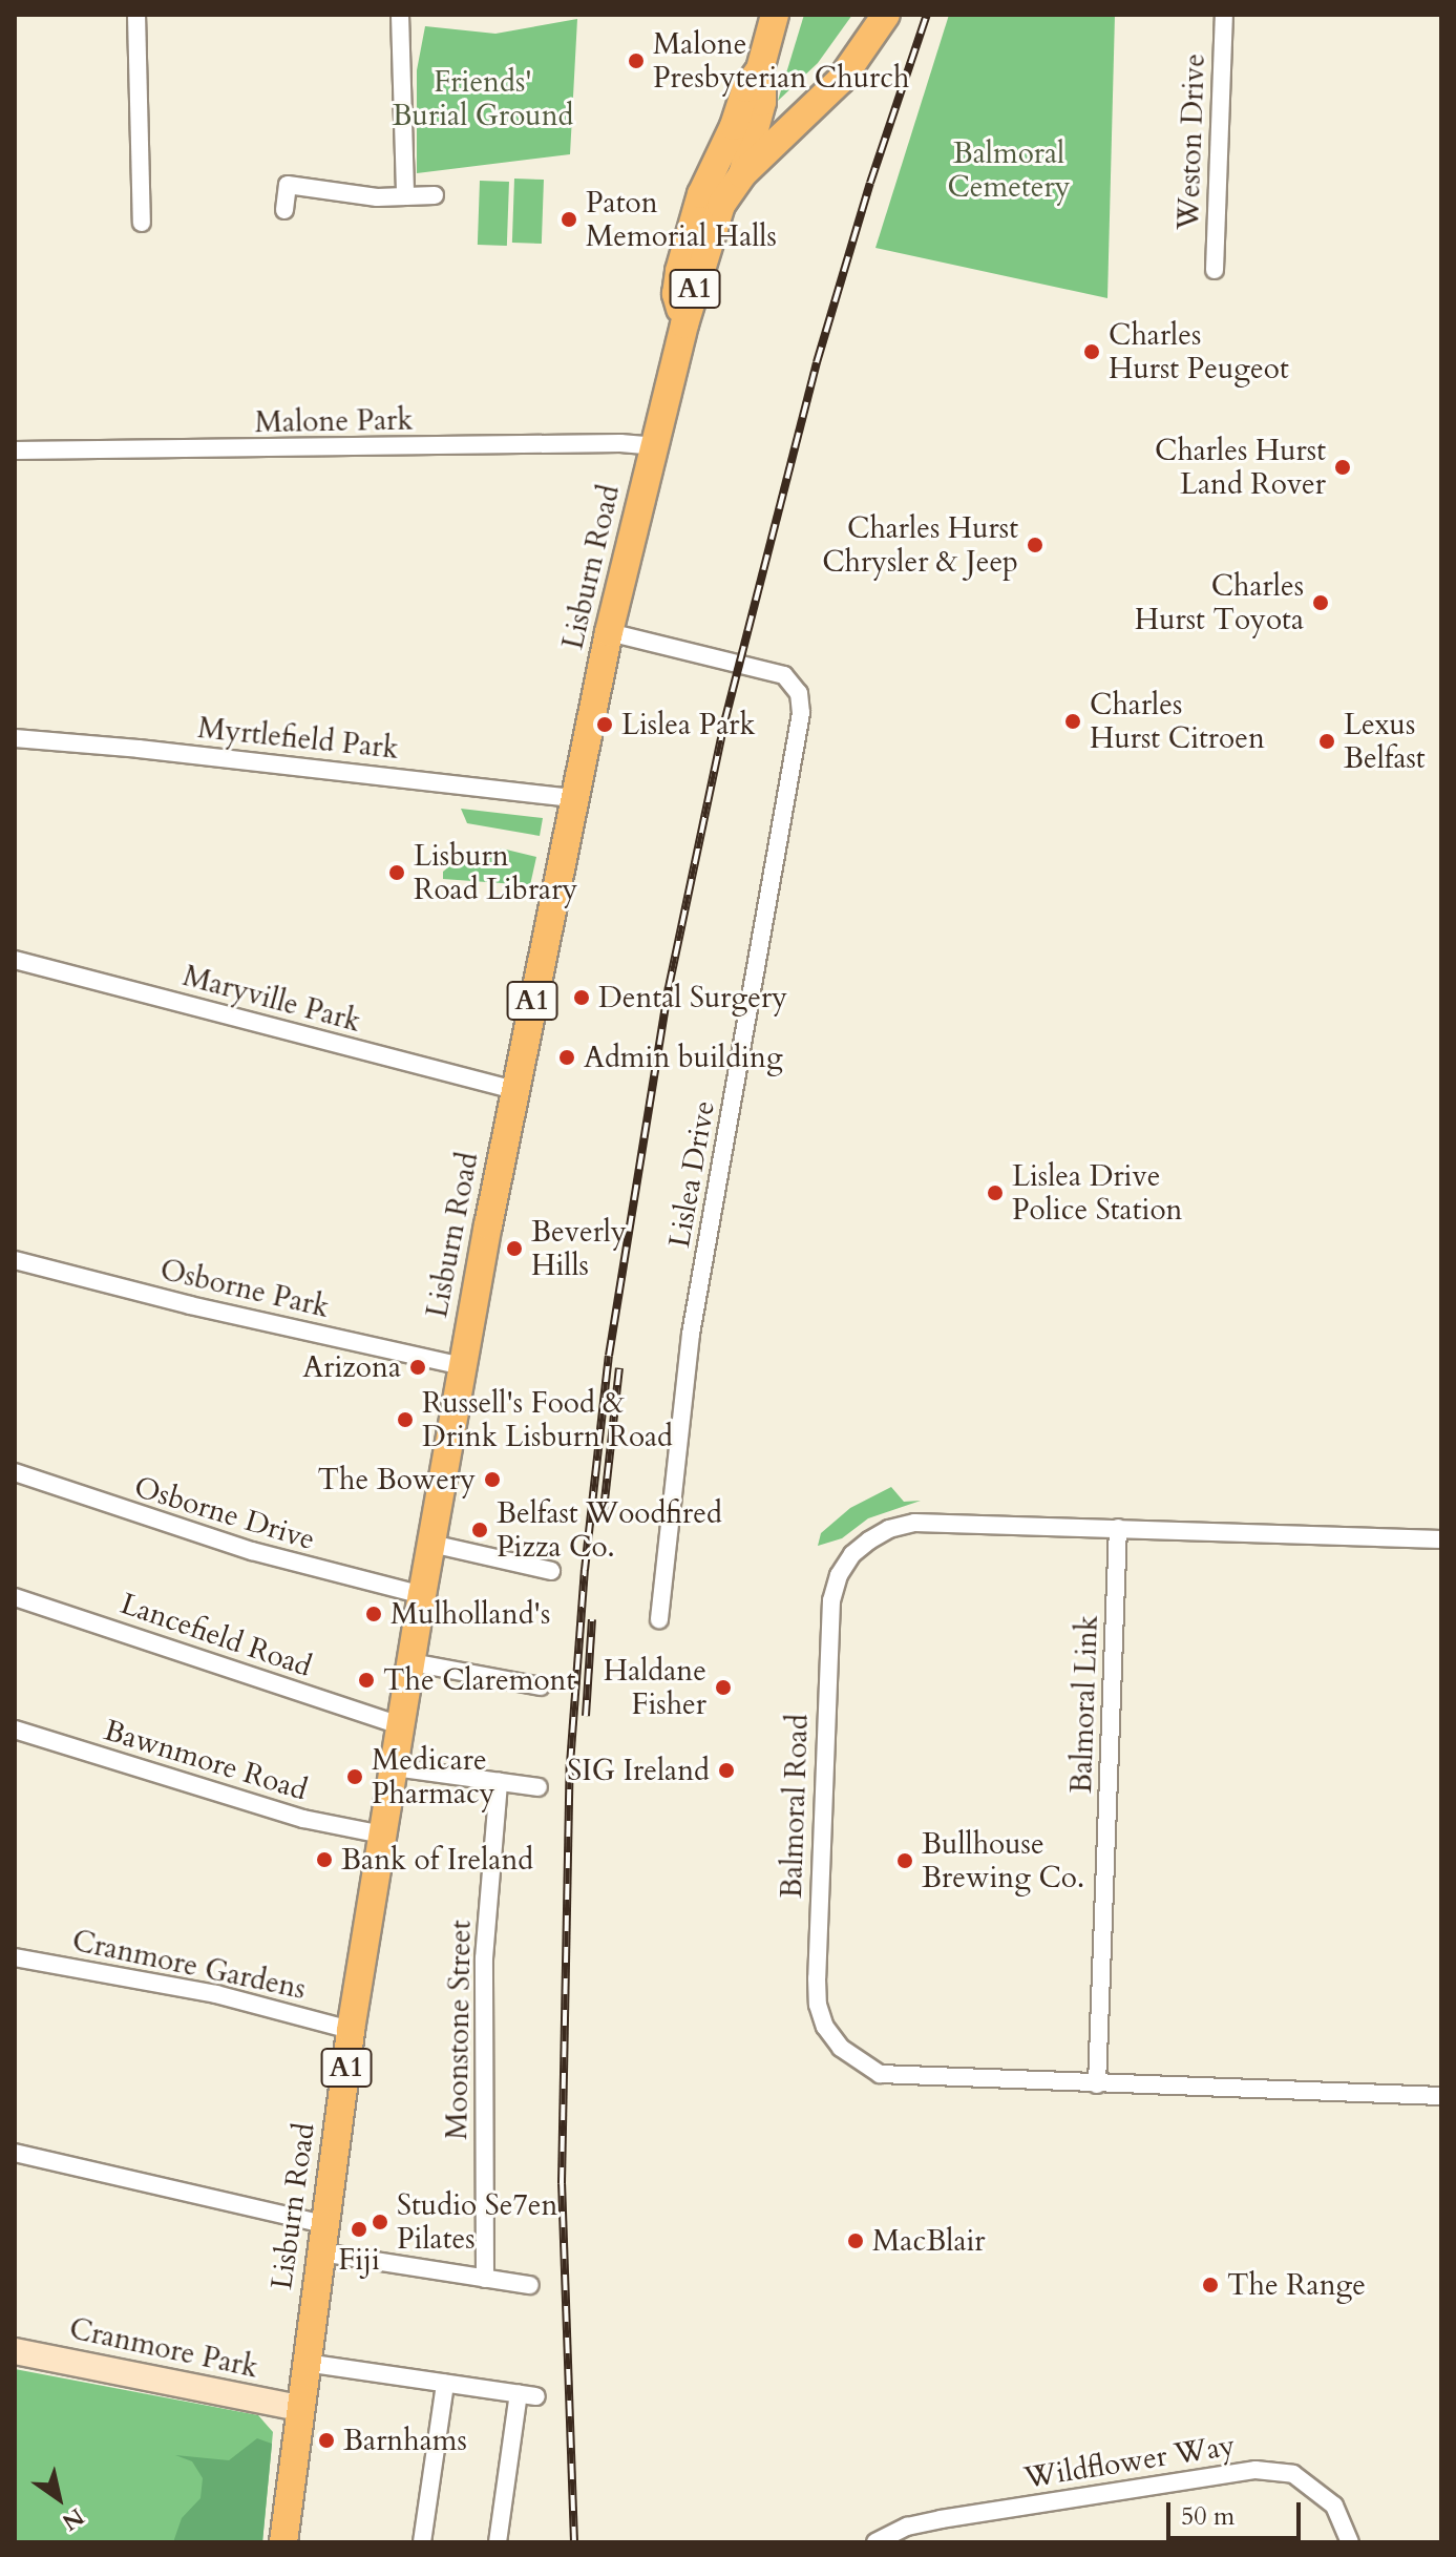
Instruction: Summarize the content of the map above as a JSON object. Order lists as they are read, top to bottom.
{
  "streets": {
    "main road": ["A1", "Lisburn Road"],
    "street": [
      "Weston Drive",
      "Malone Park",
      "Myrtlefield Park",
      "Maryville Park",
      "Lislea Drive",
      "Osborne Park",
      "Osborne Drive",
      "Lancefield Road",
      "Balmoral Link",
      "Bawnmore Road",
      "Balmoral Road",
      "Cranmore Gardens",
      "Moonstone Street",
      "Cranmore Park",
      "Wildflower Way"
    ]
  },
  "crossings": [
    ["A1", "Lisburn Road"],
    ["Malone Park", "Lisburn Road"],
    ["Lisburn Road", "Myrtlefield Park"],
    ["Lisburn Road", "Maryville Park"],
    ["Lisburn Road", "Lislea Drive"],
    ["Lisburn Road", "Osborne Park"],
    ["Lisburn Road", "Osborne Drive"],
    ["Lisburn Road", "Lancefield Road"],
    ["Lisburn Road", "Bawnmore Road"],
    ["Lisburn Road", "Cranmore Gardens"],
    ["Lisburn Road", "Cranmore Park"],
    ["Balmoral Link", "Balmoral Road"]
  ],
  "parks": ["Friends' Burial Ground", "Balmoral Cemetery"],
  "places": [
    "Malone Presbyterian Church",
    "Paton Memorial Halls",
    "Charles Hurst Peugeot",
    "Charles Hurst Land Rover",
    "Charles Hurst Chrysler & Jeep",
    "Charles Hurst Toyota",
    "Charles Hurst Citroen",
    "Lislea Park",
    "Lexus Belfast",
    "Lisburn Road Library",
    "Dental Surgery",
    "Admin building",
    "Lislea Drive Police Station",
    "Beverly Hills",
    "Arizona",
    "Russell's Food & Drink Lisburn Road",
    "The Bowery",
    "Belfast Woodfired Pizza Co.",
    "Mulholland's",
    "The Claremont",
    "Haldane Fisher",
    "SIG Ireland",
    "Medicare Pharmacy",
    "Bank of Ireland",
    "Bullhouse Brewing Co.",
    "Studio Se7en Pilates",
    "Fiji",
    "MacBlair",
    "The Range",
    "Barnhams"
  ],
  "scale_bar": "50 m",
  "north": "bottom right"
}
